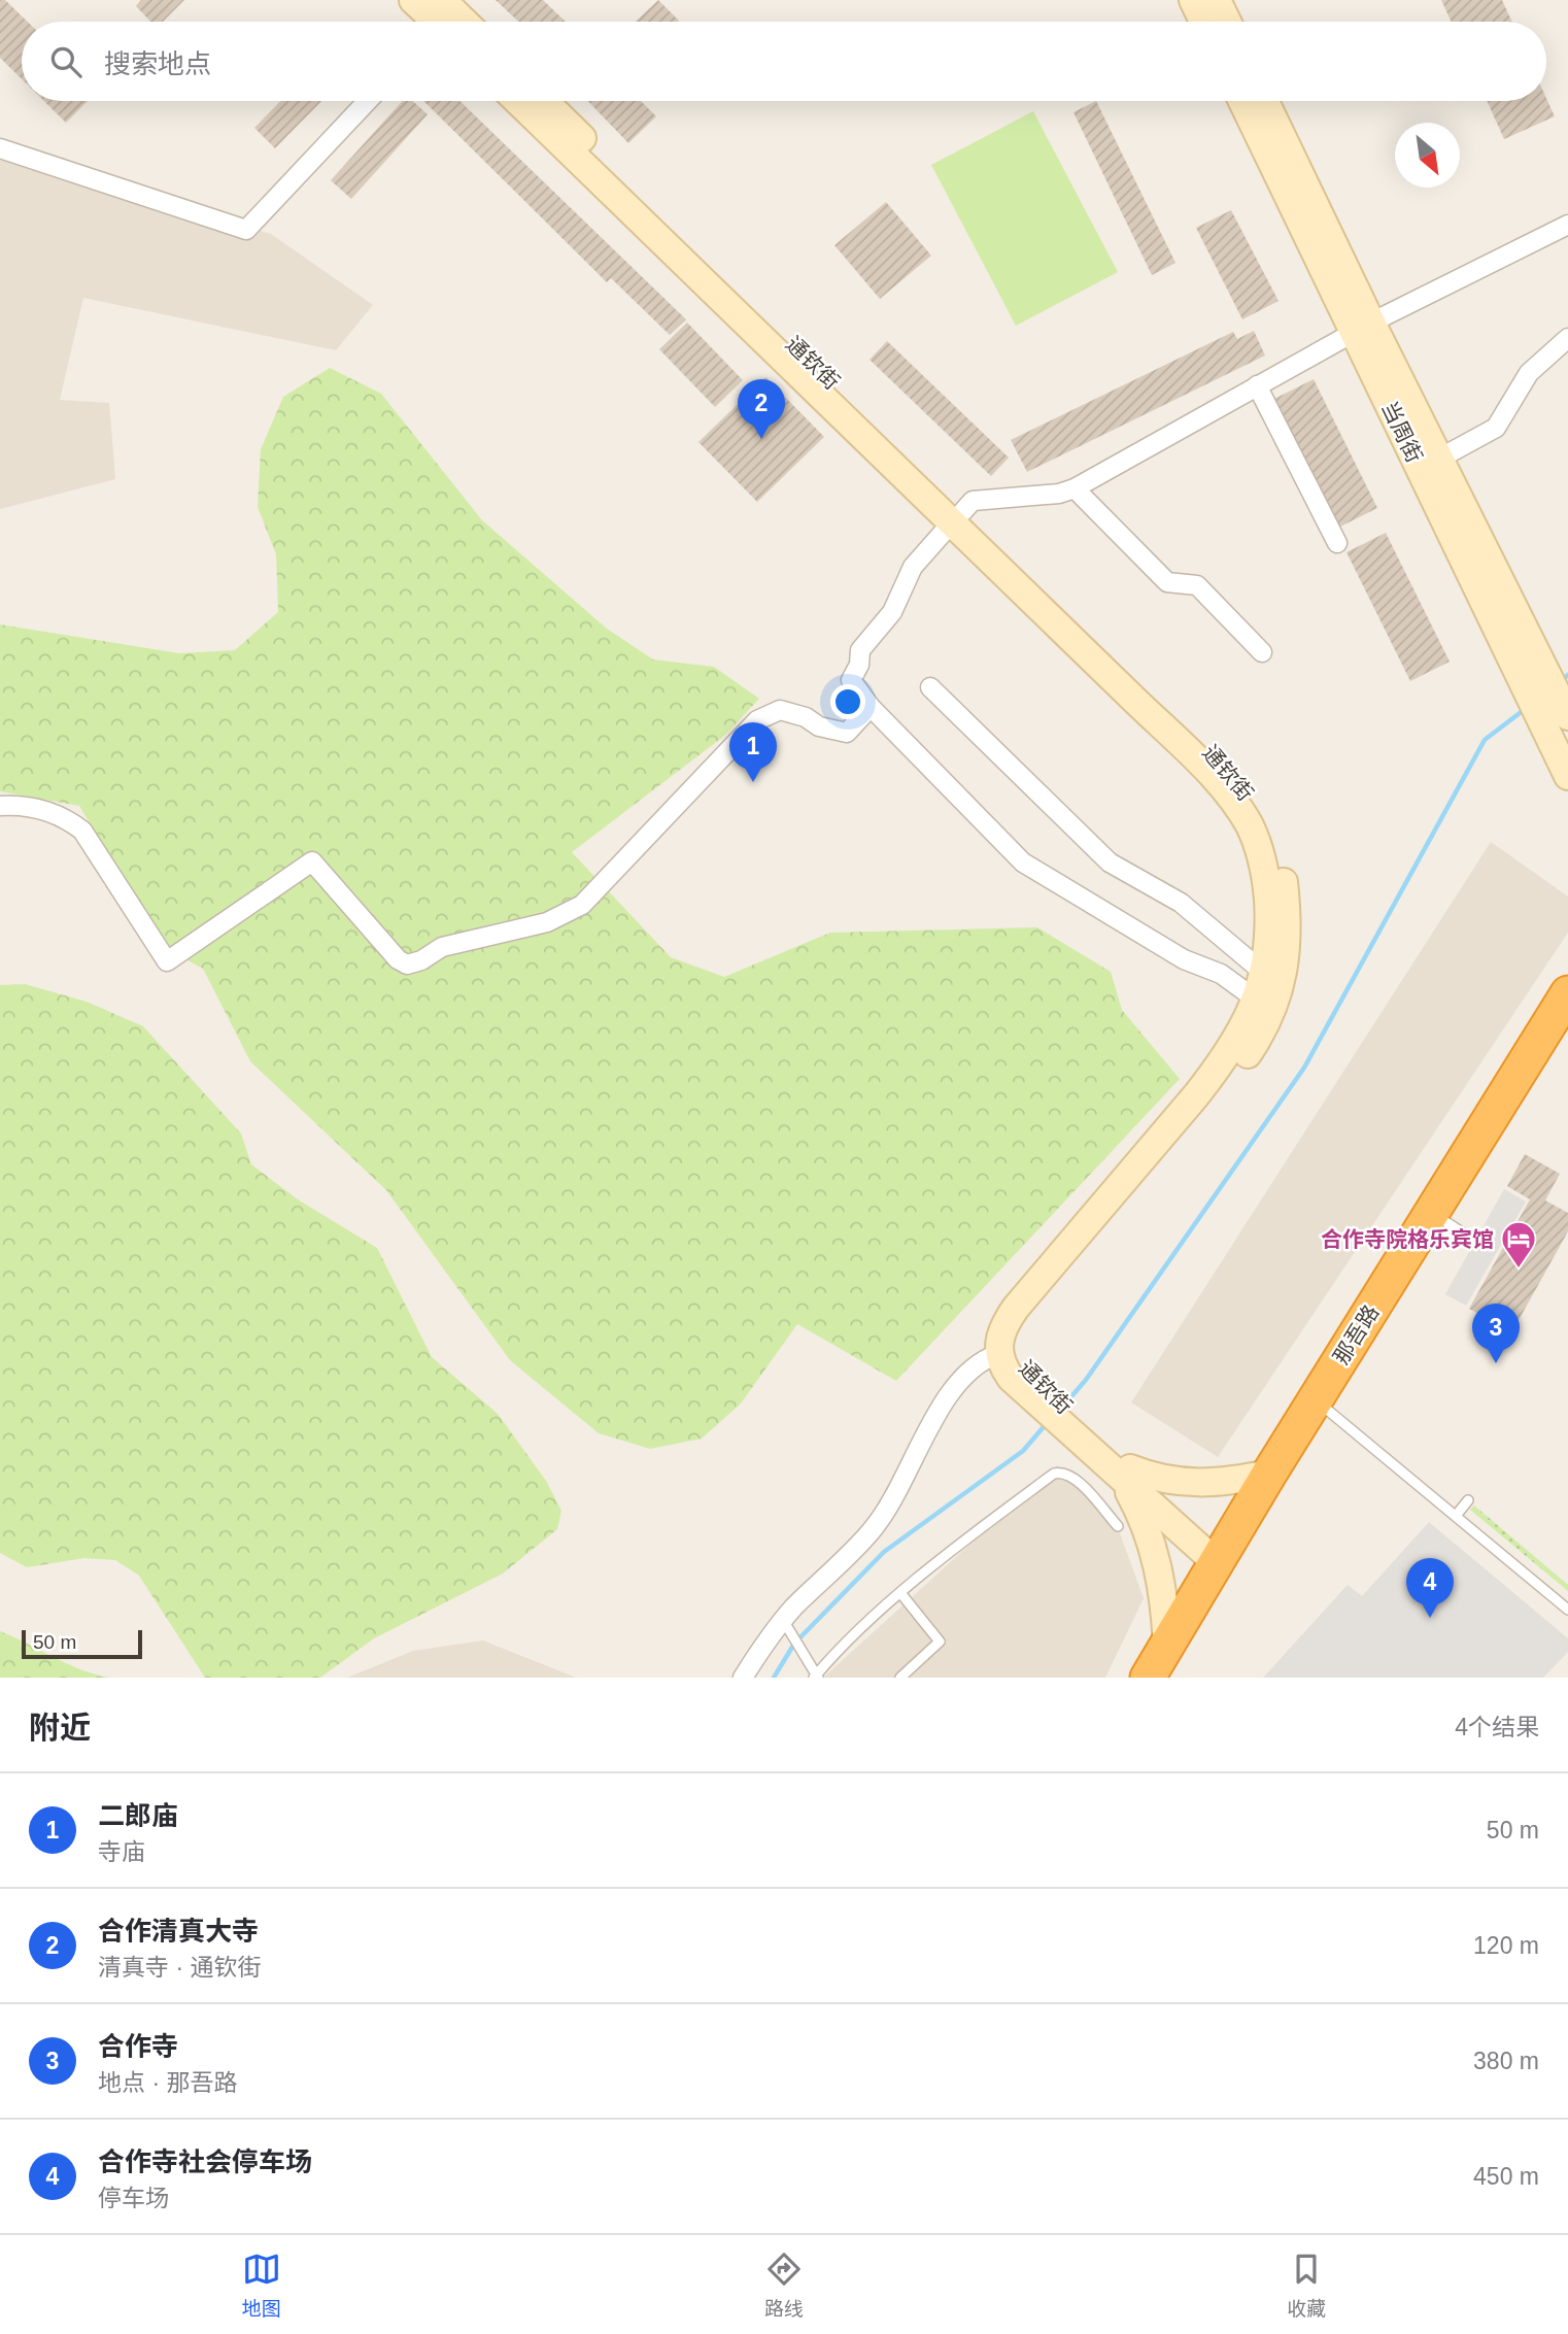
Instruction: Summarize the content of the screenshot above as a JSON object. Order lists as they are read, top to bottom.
{
  "streets": {
    "highway": ["那吾路"],
    "main road": ["通钦街", "当周街"]
  },
  "crossings": [
    ["通钦街", "那吾路"]
  ],
  "places": {
    "hotel": ["合作寺院格乐宾馆"]
  },
  "scale_bar": "50 m",
  "north": "bottom right",
  "page": {
    "search": "搜索地点",
    "pins": [
      "2",
      "1",
      "3",
      "4"
    ],
    "scale": "50 m",
    "heading": ["附近", "4个结果"],
    "list": [
      {
        "mark": "1",
        "name": "二郎庙",
        "note": "寺庙",
        "value": "50 m"
      },
      {
        "mark": "2",
        "name": "合作清真大寺",
        "note": "清真寺 · 通钦街",
        "value": "120 m"
      },
      {
        "mark": "3",
        "name": "合作寺",
        "note": "地点 · 那吾路",
        "value": "380 m"
      },
      {
        "mark": "4",
        "name": "合作寺社会停车场",
        "note": "停车场",
        "value": "450 m"
      }
    ],
    "nav": ["地图", "路线", "收藏"]
  }
}
